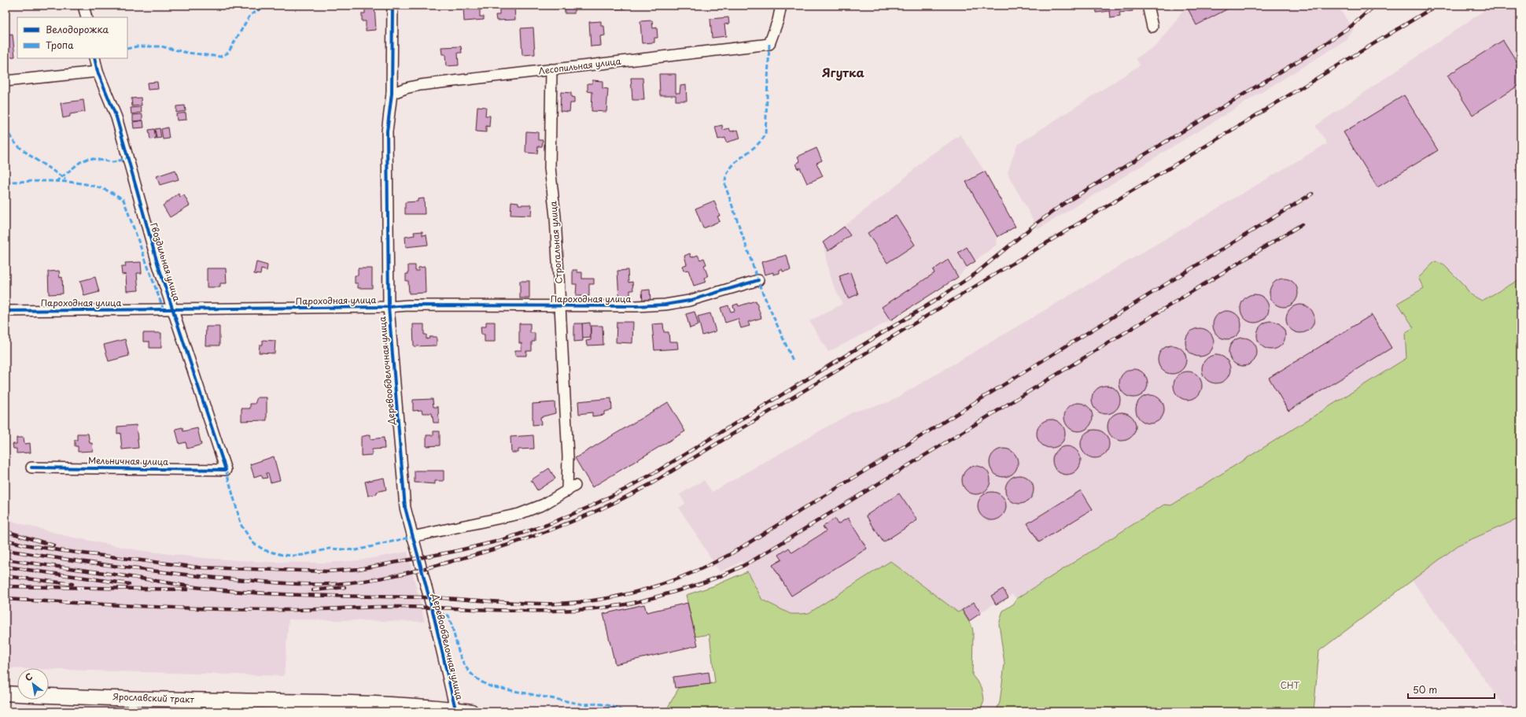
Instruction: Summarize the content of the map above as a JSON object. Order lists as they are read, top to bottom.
{
  "streets": {
    "street": [
      "Лесопильная улица",
      "Строгальная улица",
      "Гвоздильная улица",
      "Пароходная улица",
      "Деревообделочная улица",
      "Мельничная улица",
      "Ярославский тракт"
    ]
  },
  "crossings": [
    ["Лесопильная улица", "Строгальная улица"],
    ["Лесопильная улица", "Деревообделочная улица"],
    ["Строгальная улица", "Пароходная улица"],
    ["Строгальная улица", "Деревообделочная улица"],
    ["Гвоздильная улица", "Пароходная улица"],
    ["Гвоздильная улица", "Мельничная улица"],
    ["Пароходная улица", "Деревообделочная улица"],
    ["Деревообделочная улица", "Ярославский тракт"]
  ],
  "districts": ["Ягутка"],
  "parks": ["СНТ"],
  "legend": ["Велодорожка", "Тропа"],
  "scale_bar": "50 m",
  "north": "top left"
}
